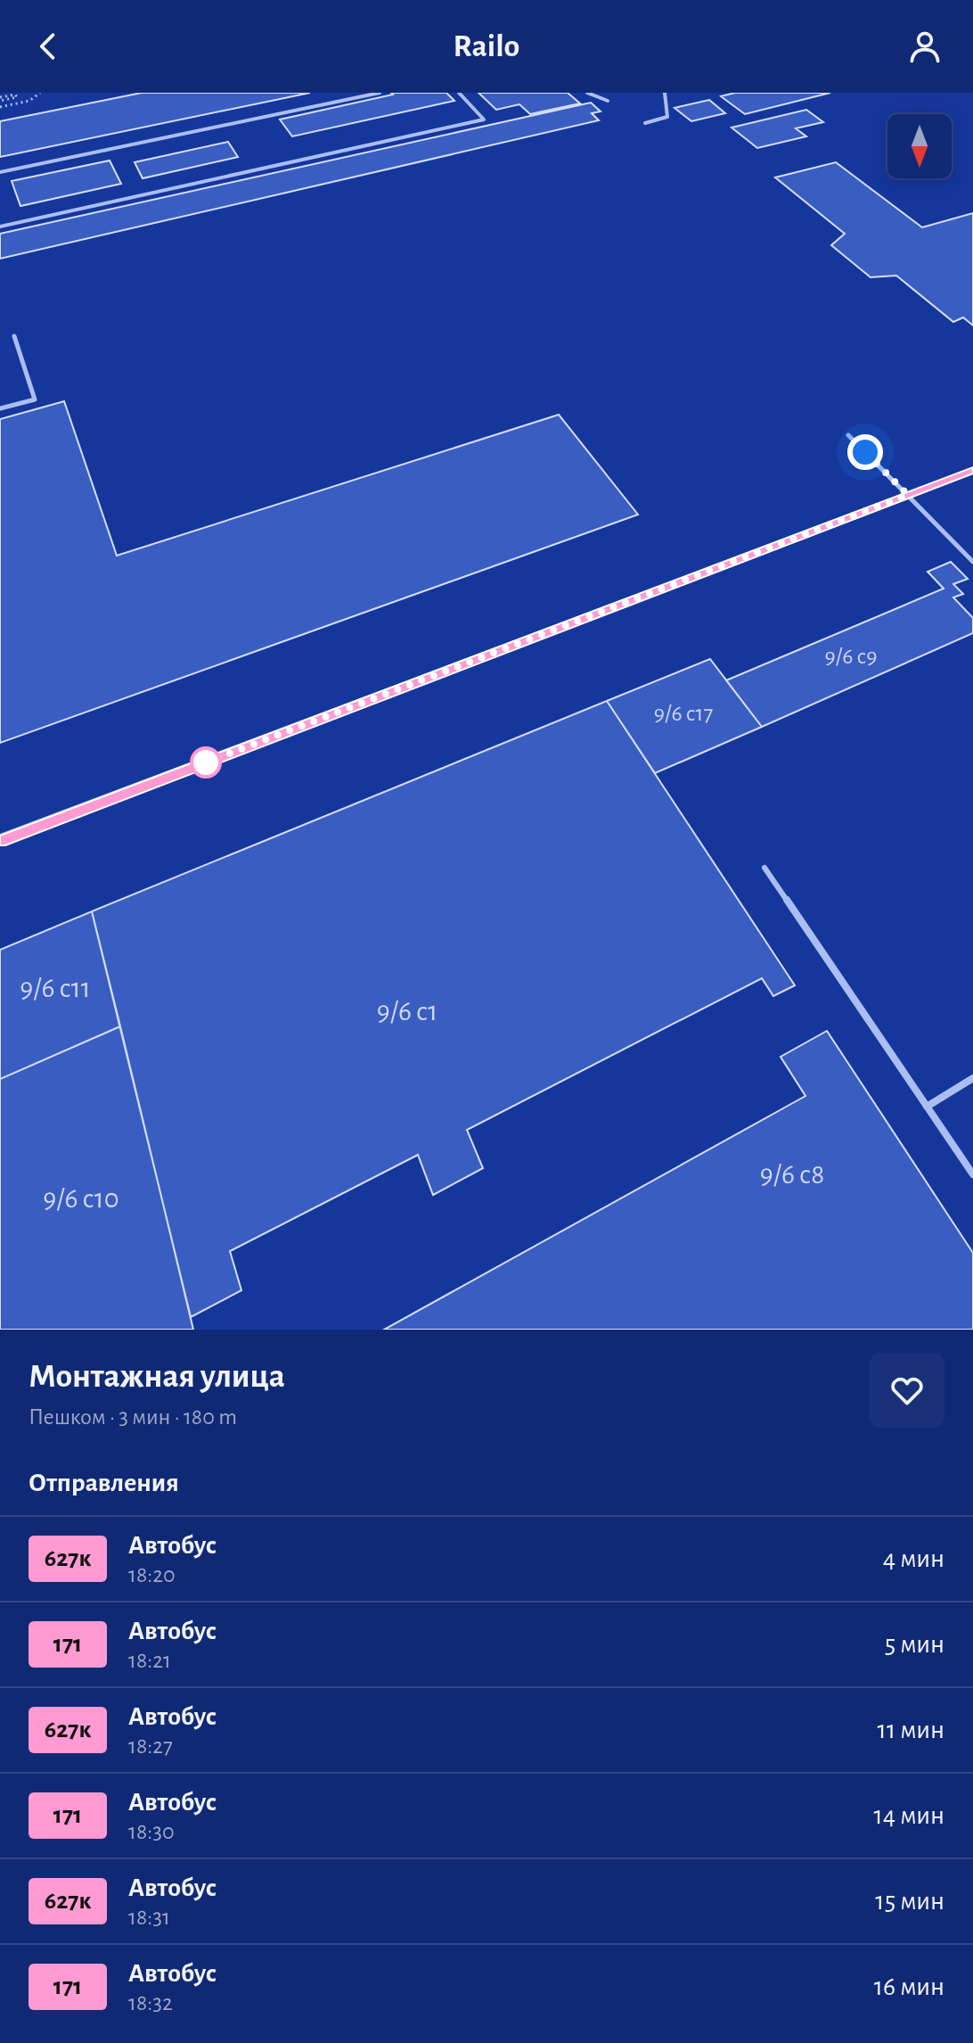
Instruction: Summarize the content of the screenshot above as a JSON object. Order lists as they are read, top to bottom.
{
  "lines": ["bus line 627к"],
  "house_numbers": [
    "9/6 с9",
    "9/6 с17",
    "9/6 с11",
    "9/6 с1",
    "9/6 с8",
    "9/6 с10"
  ],
  "north": "bottom",
  "page": {
    "header": "Railo",
    "heading": [
      ["Монтажная улица", "Пешком · 3 мин · 180 m"],
      "Отправления"
    ],
    "list": [
      {
        "mark": "627к",
        "name": "Автобус",
        "note": "18:20",
        "value": "4 мин"
      },
      {
        "mark": "171",
        "name": "Автобус",
        "note": "18:21",
        "value": "5 мин"
      },
      {
        "mark": "627к",
        "name": "Автобус",
        "note": "18:27",
        "value": "11 мин"
      },
      {
        "mark": "171",
        "name": "Автобус",
        "note": "18:30",
        "value": "14 мин"
      },
      {
        "mark": "627к",
        "name": "Автобус",
        "note": "18:31",
        "value": "15 мин"
      },
      {
        "mark": "171",
        "name": "Автобус",
        "note": "18:32",
        "value": "16 мин"
      }
    ]
  }
}
